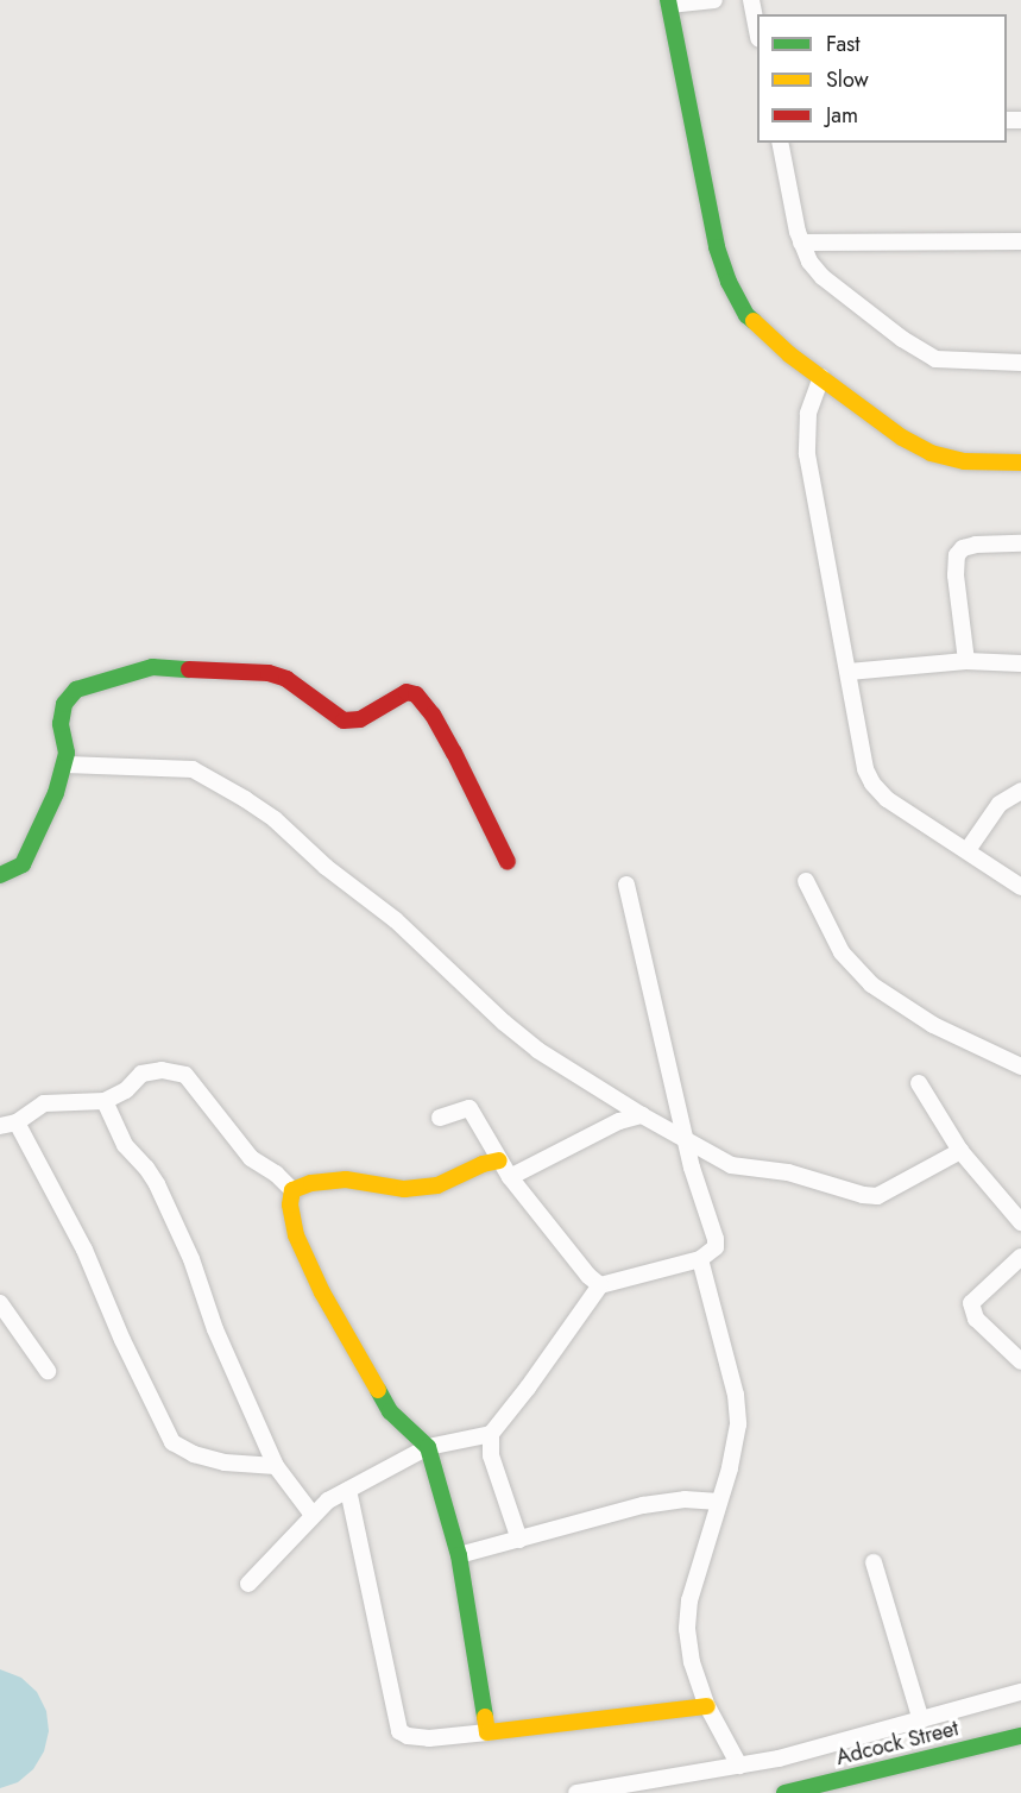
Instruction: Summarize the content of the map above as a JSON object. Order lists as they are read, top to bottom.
{
  "streets": {
    "street": ["Adcock Street"]
  },
  "legend": ["Fast", "Slow", "Jam"]
}
